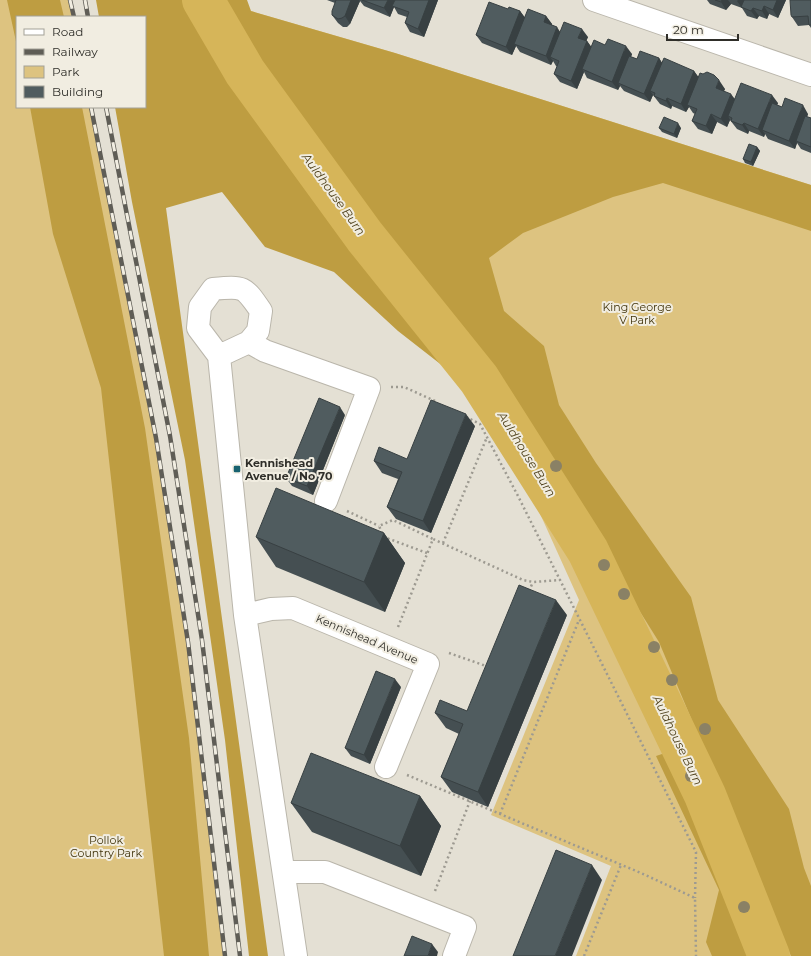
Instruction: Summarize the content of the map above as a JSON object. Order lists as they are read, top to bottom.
{
  "streets": {
    "street": ["Kennishead Avenue"]
  },
  "water": ["Auldhouse Burn"],
  "parks": ["King George V Park", "Pollok Country Park"],
  "places": {
    "transit": ["Kennishead Avenue / No 70"]
  },
  "legend": [
    "Road",
    "Railway",
    "Park",
    "Building"
  ],
  "scale_bar": "20 m"
}
